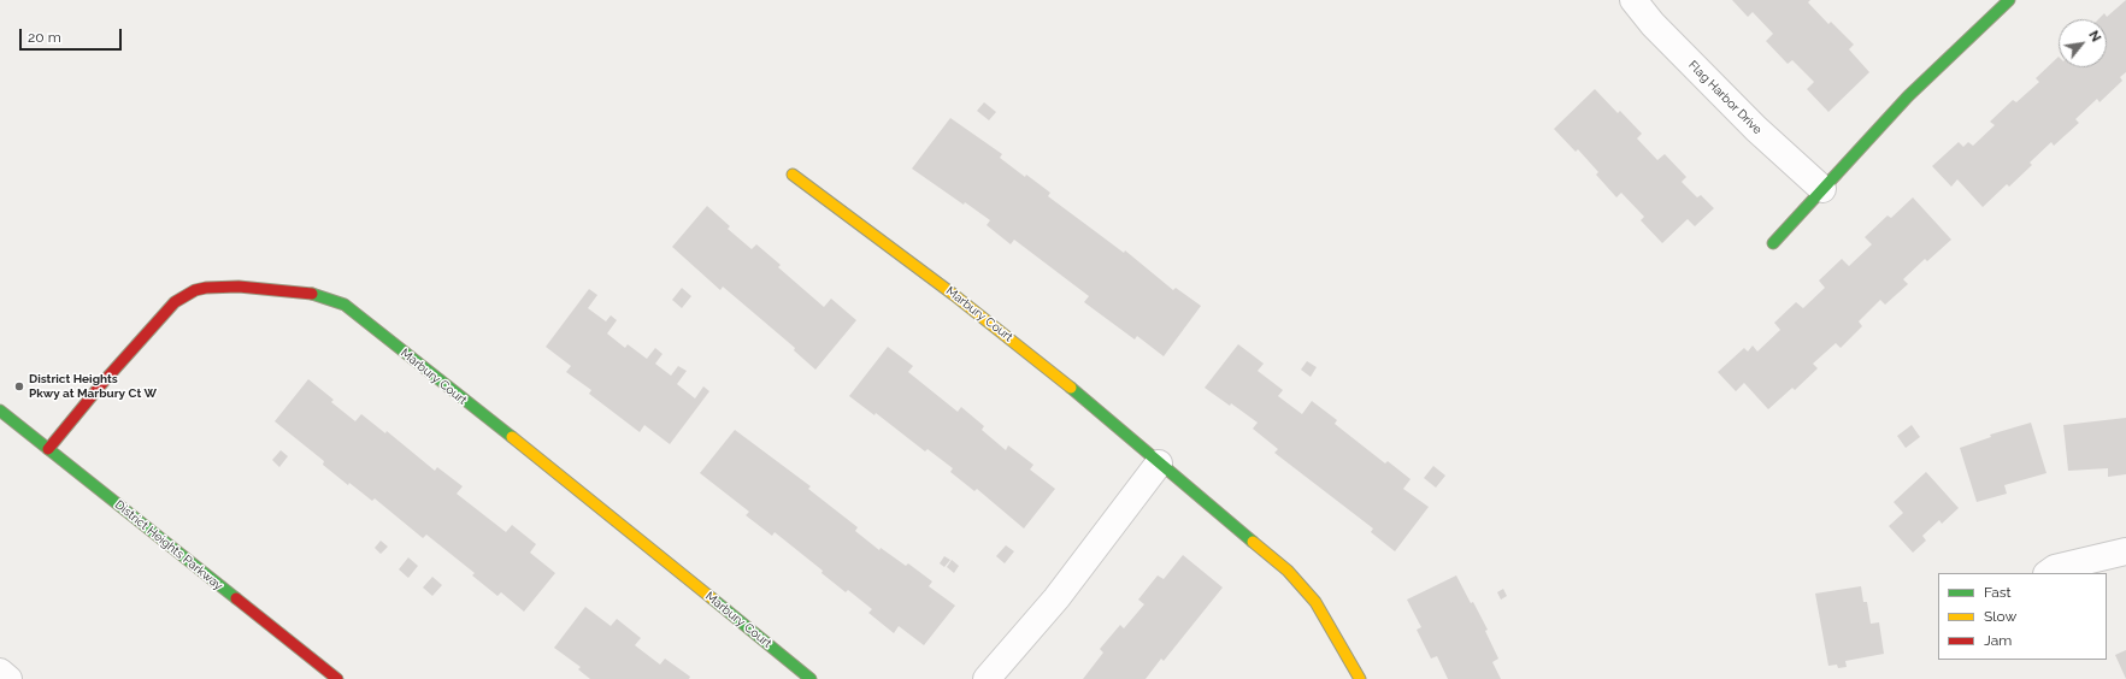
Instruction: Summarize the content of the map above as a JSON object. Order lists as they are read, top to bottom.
{
  "streets": {
    "street": ["Flag Harbor Drive", "Marbury Court", "District Heights Parkway"]
  },
  "crossings": [
    ["Marbury Court", "District Heights Parkway"]
  ],
  "places": ["District Heights Pkwy at Marbury Ct W"],
  "legend": ["Fast", "Slow", "Jam"],
  "scale_bar": "20 m",
  "north": "top right"
}
